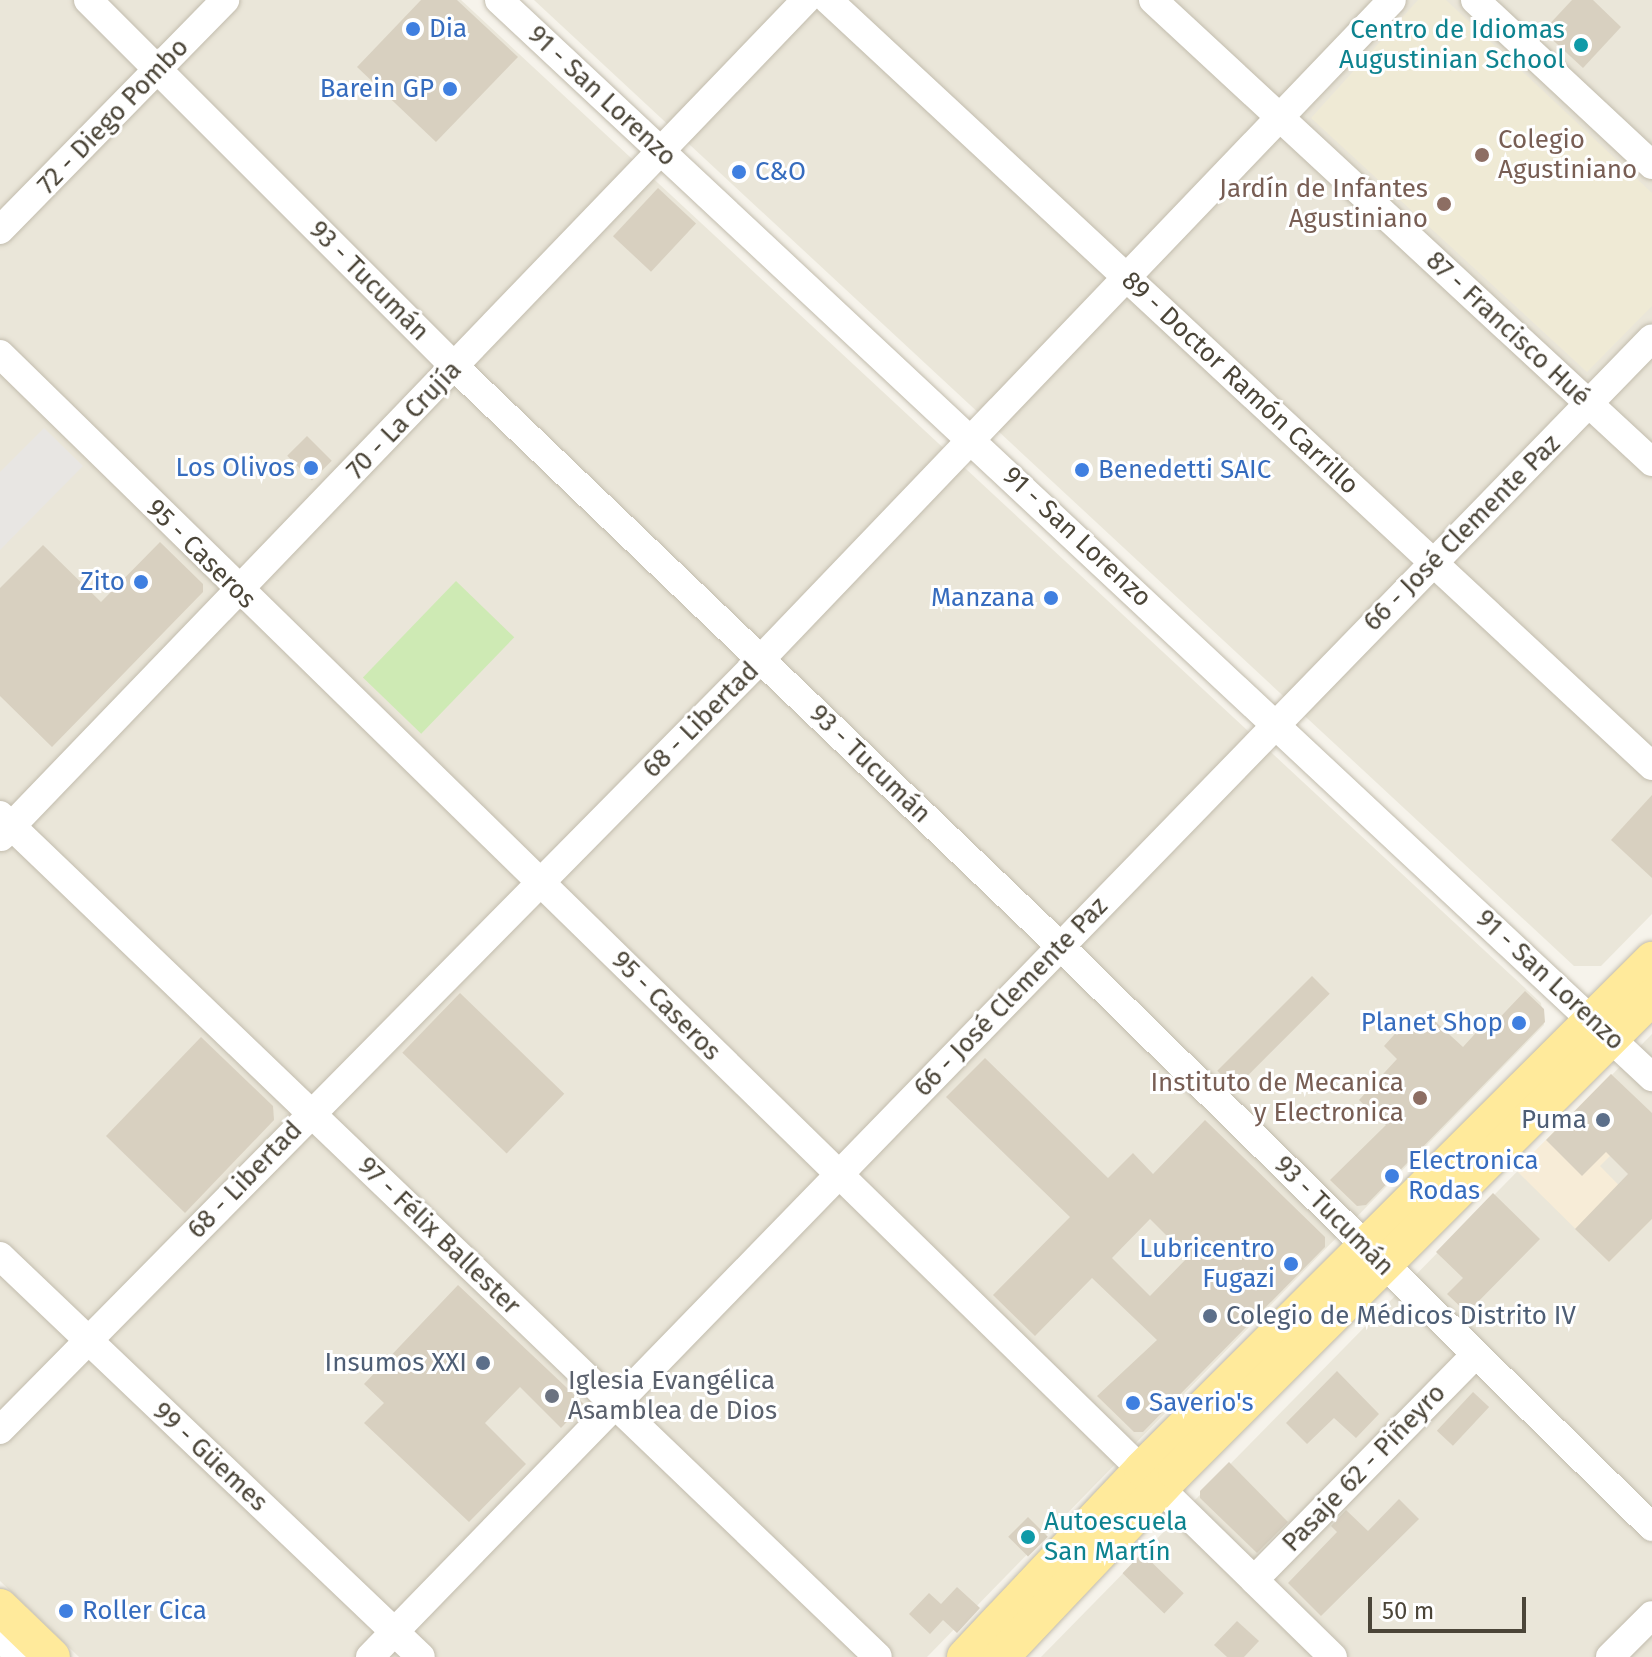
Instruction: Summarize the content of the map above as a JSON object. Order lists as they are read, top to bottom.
{
  "streets": {
    "street": [
      "91 - San Lorenzo",
      "72 - Diego Pombo",
      "93 - Tucumán",
      "87 - Francisco Hué",
      "89 - Doctor Ramón Carrillo",
      "70 - La Crujía",
      "66 - José Clemente Paz",
      "95 - Caseros",
      "68 - Libertad",
      "97 - Félix Ballester",
      "99 - Güemes",
      "Pasaje 62 - Piñeyro"
    ]
  },
  "crossings": [
    ["91 - San Lorenzo", "70 - La Crujía"],
    ["91 - San Lorenzo", "66 - José Clemente Paz"],
    ["91 - San Lorenzo", "68 - Libertad"],
    ["72 - Diego Pombo", "93 - Tucumán"],
    ["93 - Tucumán", "70 - La Crujía"],
    ["93 - Tucumán", "66 - José Clemente Paz"],
    ["93 - Tucumán", "68 - Libertad"],
    ["93 - Tucumán", "Pasaje 62 - Piñeyro"],
    ["87 - Francisco Hué", "66 - José Clemente Paz"],
    ["87 - Francisco Hué", "68 - Libertad"],
    ["89 - Doctor Ramón Carrillo", "66 - José Clemente Paz"],
    ["89 - Doctor Ramón Carrillo", "68 - Libertad"],
    ["70 - La Crujía", "95 - Caseros"],
    ["70 - La Crujía", "97 - Félix Ballester"],
    ["66 - José Clemente Paz", "95 - Caseros"],
    ["66 - José Clemente Paz", "97 - Félix Ballester"],
    ["66 - José Clemente Paz", "99 - Güemes"],
    ["95 - Caseros", "68 - Libertad"],
    ["95 - Caseros", "Pasaje 62 - Piñeyro"],
    ["68 - Libertad", "97 - Félix Ballester"],
    ["68 - Libertad", "99 - Güemes"]
  ],
  "places": [
    "Dia",
    "Centro de Idiomas Augustinian School",
    "Barein GP",
    "Colegio Agustiniano",
    "C&O",
    "Jardín de Infantes Agustiniano",
    "Los Olivos",
    "Benedetti SAIC",
    "Zito",
    "Manzana",
    "Planet Shop",
    "Instituto de Mecanica y Electronica",
    "Puma",
    "Electronica Rodas",
    "Lubricentro Fugazi",
    "Colegio de Médicos Distrito IV",
    "Insumos XXI",
    "Iglesia Evangélica Asamblea de Dios",
    "Saverio's",
    "Autoescuela San Martín",
    "Roller Cica"
  ],
  "scale_bar": "50 m"
}
